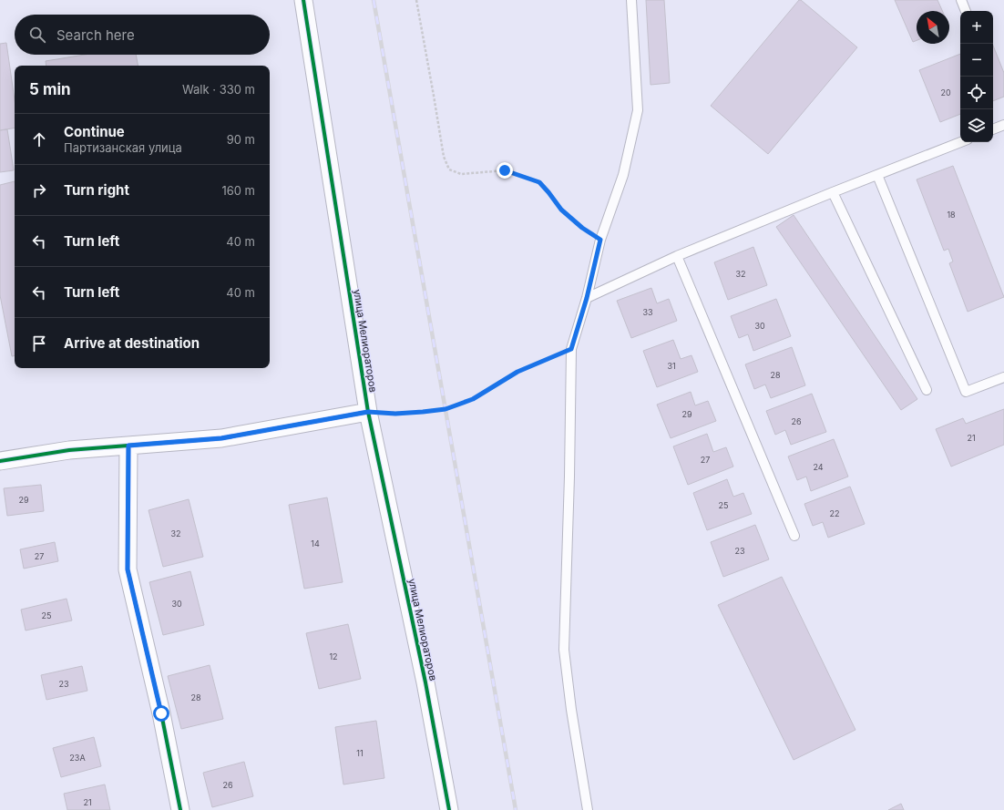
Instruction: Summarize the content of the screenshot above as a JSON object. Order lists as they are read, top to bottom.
{
  "streets": {
    "street": ["улица Мелиораторов"]
  },
  "house_numbers": [
    "20",
    "18",
    "32",
    "33",
    "30",
    "31",
    "28",
    "29",
    "26",
    "21",
    "27",
    "24",
    "29",
    "25",
    "22",
    "32",
    "14",
    "23",
    "27",
    "30",
    "25",
    "12",
    "23",
    "28",
    "11",
    "23А",
    "26",
    "21"
  ],
  "north": "top left",
  "page": {
    "map_buttons": ["+", "−"],
    "search": "Search here",
    "heading": ["5 min", "Walk · 330 m"],
    "list": [
      ["Continue", "Партизанская улица", "90 m"],
      ["Turn right", "160 m"],
      ["Turn left", "40 m"],
      ["Turn left", "40 m"],
      "Arrive at destination"
    ]
  }
}
